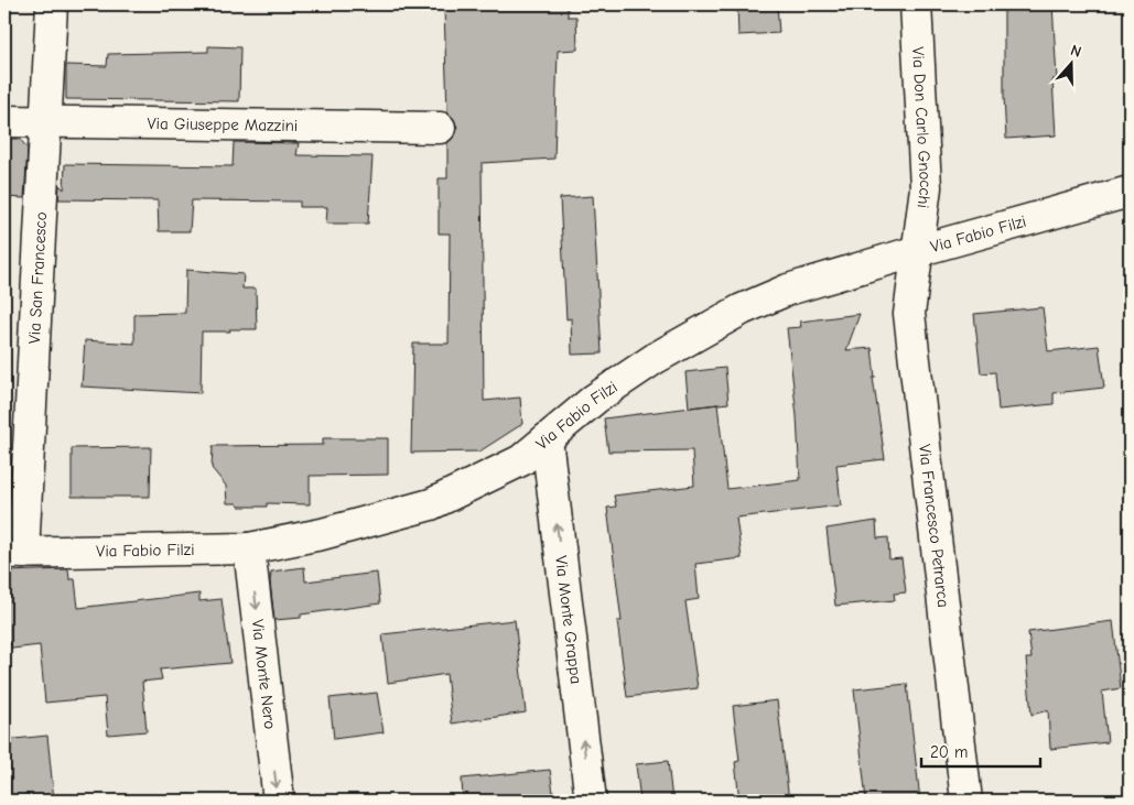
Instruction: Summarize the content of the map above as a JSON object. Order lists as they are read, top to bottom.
{
  "streets": {
    "street": [
      "Via Giuseppe Mazzini",
      "Via Don Carlo Gnocchi",
      "Via Fabio Filzi",
      "Via San Francesco",
      "Via Francesco Petrarca",
      "Via Monte Grappa",
      "Via Monte Nero"
    ]
  },
  "crossings": [
    ["Via Giuseppe Mazzini", "Via San Francesco"],
    ["Via Don Carlo Gnocchi", "Via Fabio Filzi"],
    ["Via Don Carlo Gnocchi", "Via Francesco Petrarca"],
    ["Via Fabio Filzi", "Via San Francesco"],
    ["Via Fabio Filzi", "Via Francesco Petrarca"],
    ["Via Fabio Filzi", "Via Monte Grappa"],
    ["Via Fabio Filzi", "Via Monte Nero"]
  ],
  "one_way": ["Via Monte Grappa", "Via Monte Nero"],
  "scale_bar": "20 m",
  "north": "top"
}
